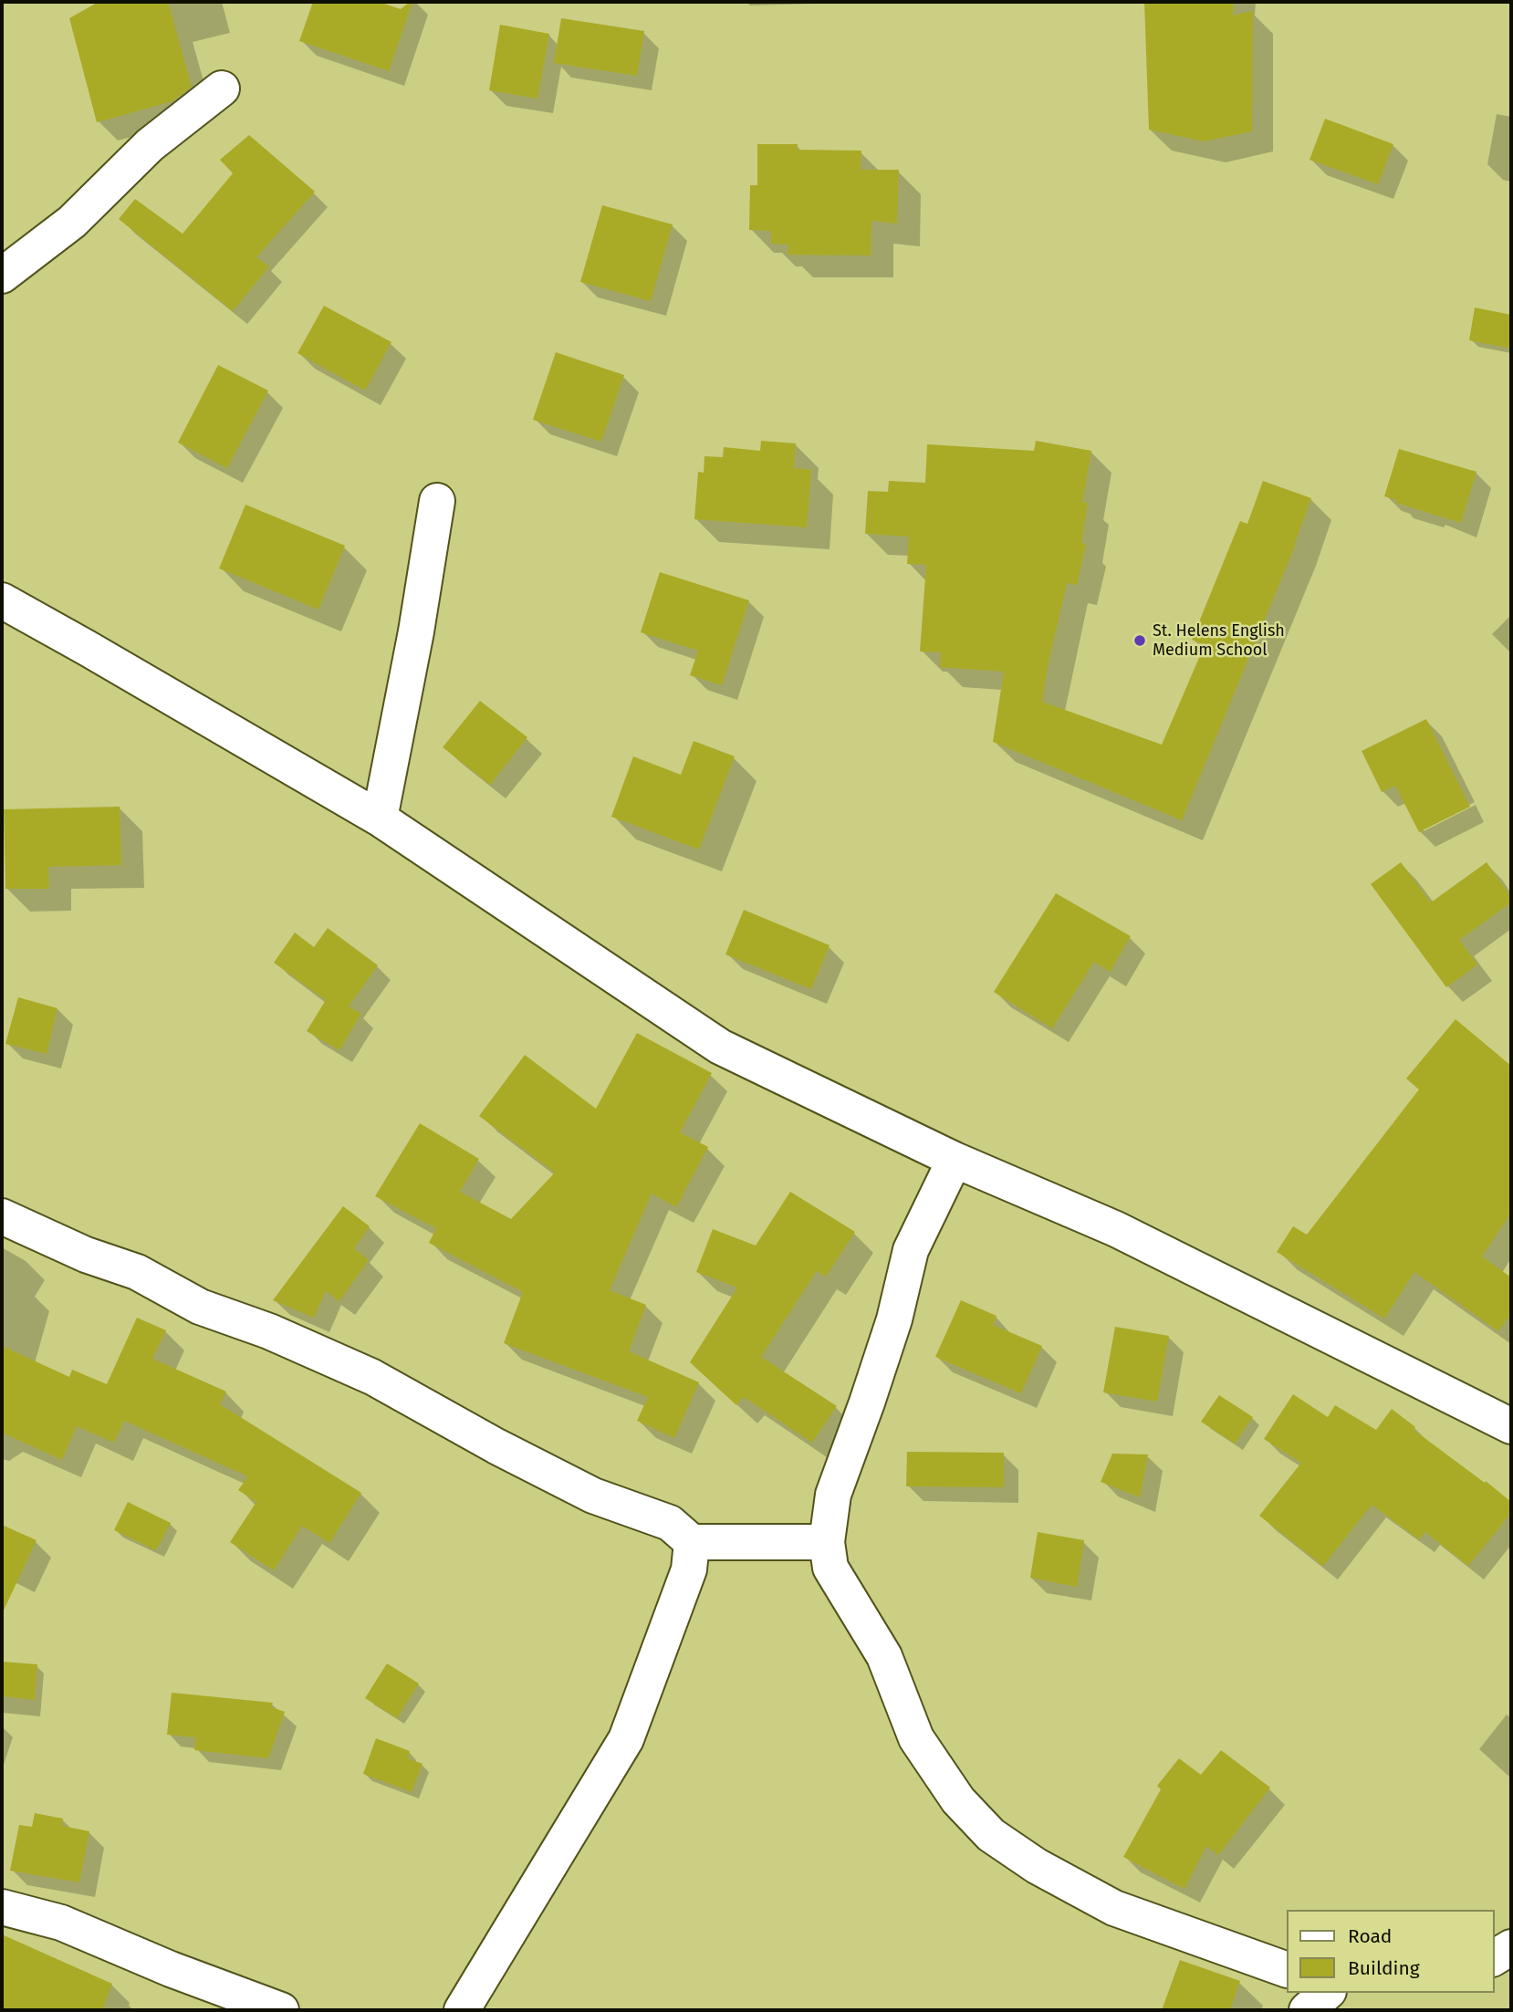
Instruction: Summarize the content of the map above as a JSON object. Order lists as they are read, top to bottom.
{
  "places": ["St. Helens English Medium School"],
  "legend": ["Road", "Building"]
}
